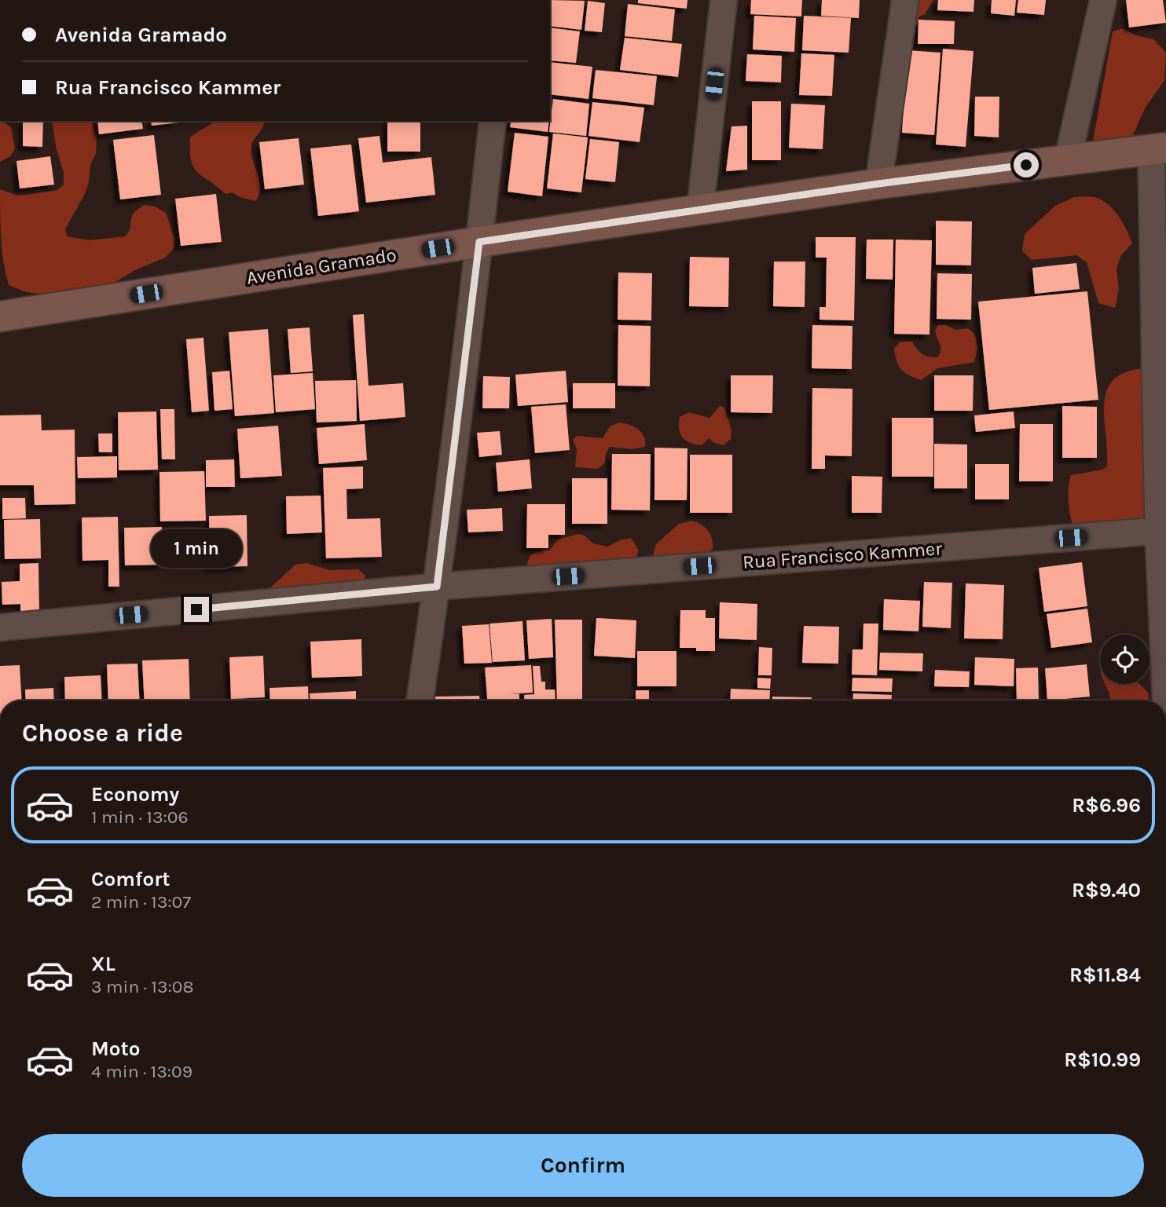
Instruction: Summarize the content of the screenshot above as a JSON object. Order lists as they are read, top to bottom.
{
  "streets": {
    "street": ["Avenida Gramado", "Rua Francisco Kammer"]
  },
  "page": {
    "banner": ["Avenida Gramado", "Rua Francisco Kammer"],
    "bubble": "1 min",
    "heading": "Choose a ride",
    "list": [
      {
        "name": "Economy",
        "note": "1 min · 13:06",
        "value": "R$6.96"
      },
      {
        "name": "Comfort",
        "note": "2 min · 13:07",
        "value": "R$9.40"
      },
      {
        "name": "XL",
        "note": "3 min · 13:08",
        "value": "R$11.84"
      },
      {
        "name": "Moto",
        "note": "4 min · 13:09",
        "value": "R$10.99"
      }
    ],
    "buttons": "Confirm"
  }
}
